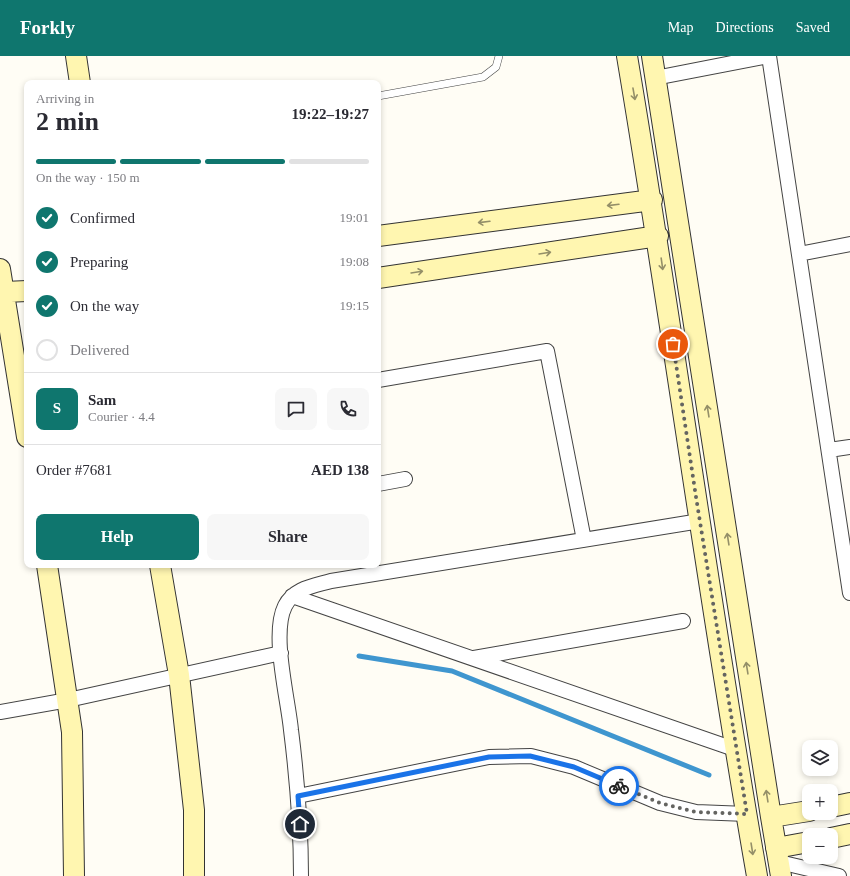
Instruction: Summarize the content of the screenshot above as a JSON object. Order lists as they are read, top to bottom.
{
  "page": {
    "header": "Forkly",
    "nav": ["Map", "Directions", "Saved"],
    "heading": ["2 min", "Arriving in", "19:22–19:27"],
    "panel": [
      "Sam",
      "Courier · 4.4",
      "Order #7681",
      "AED 138"
    ],
    "bar": "On the way · 150 m",
    "list": [
      ["Confirmed", "19:01"],
      ["Preparing", "19:08"],
      ["On the way", "19:15"],
      "Delivered"
    ],
    "round": "S",
    "buttons": ["Help", "Share"],
    "map_buttons": ["+", "−"]
  }
}
